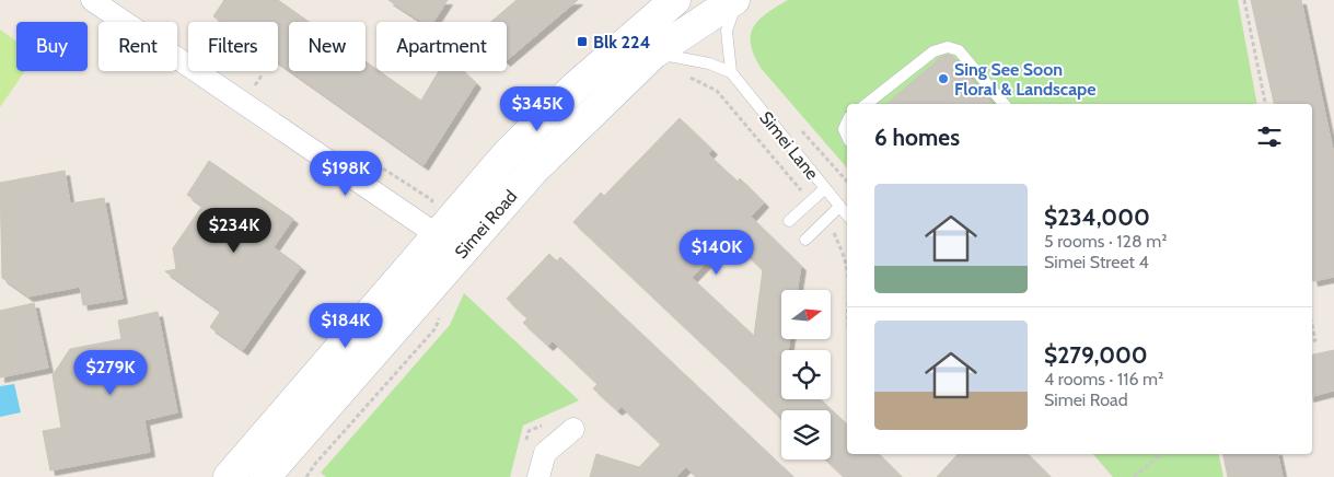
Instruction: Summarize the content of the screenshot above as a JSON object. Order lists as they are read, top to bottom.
{
  "streets": {
    "main road": ["Simei Road"],
    "lane": ["Simei Lane"]
  },
  "places": {
    "transit": ["Blk 224"],
    "other": ["Sing See Soon Floral & Landscape"]
  },
  "north": "right",
  "page": {
    "chip": [
      "Buy",
      "Rent",
      "Filters",
      "New",
      "Apartment"
    ],
    "price": [
      "$345K",
      "$198K",
      "$234K",
      "$140K",
      "$184K",
      "$279K"
    ],
    "heading": "6 homes",
    "list": [
      {
        "name": "$234,000",
        "note": "5 rooms · 128 m² · Simei Street 4"
      },
      {
        "name": "$279,000",
        "note": "4 rooms · 116 m² · Simei Road"
      }
    ]
  }
}
